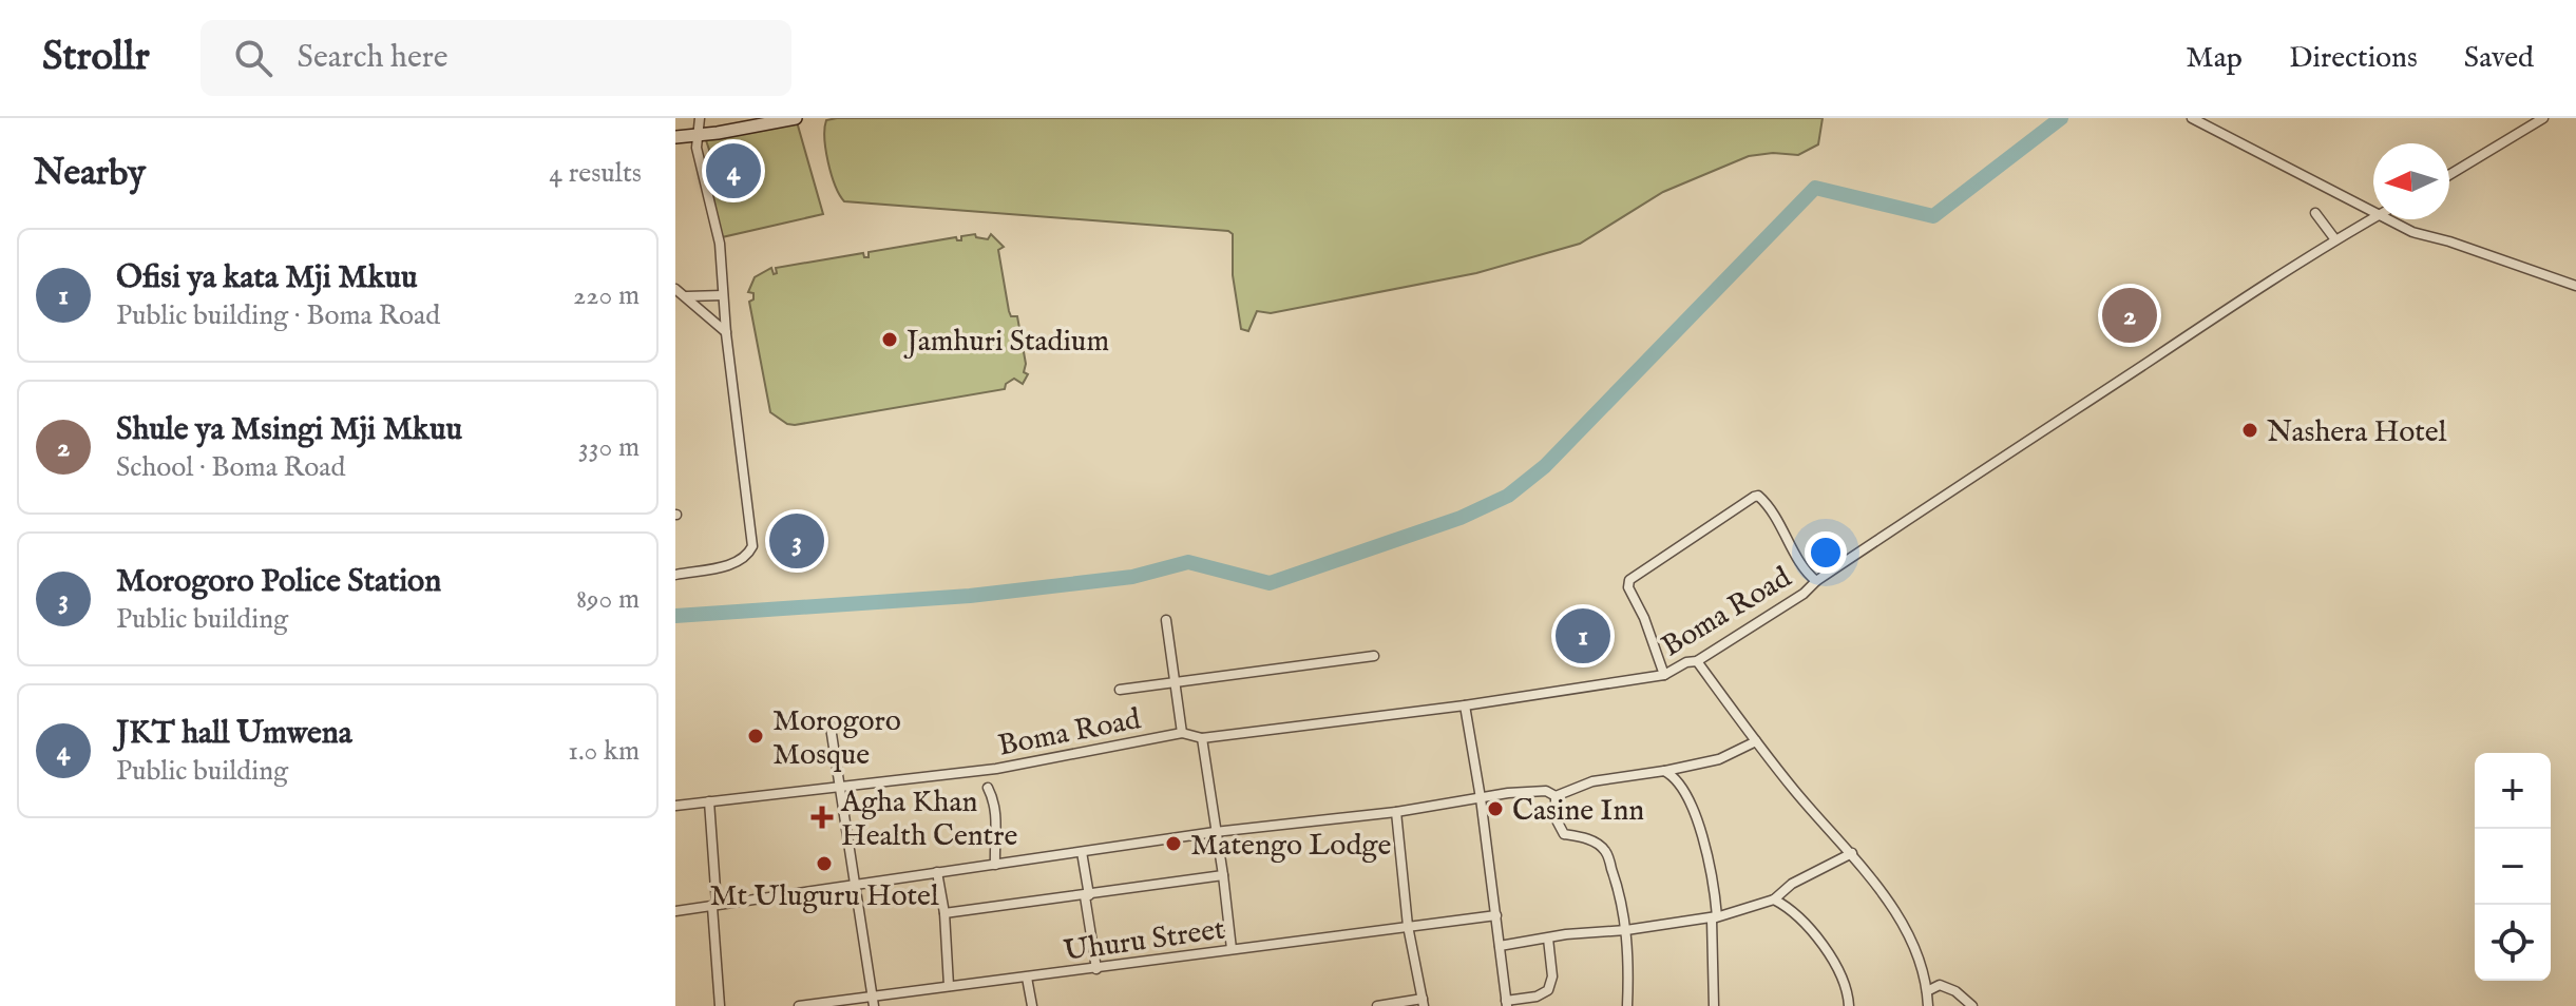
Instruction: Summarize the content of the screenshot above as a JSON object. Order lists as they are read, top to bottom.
{
  "streets": {
    "street": ["Boma Road", "Uhuru Street"]
  },
  "places": {
    "other": [
      "Jamhuri Stadium",
      "Nashera Hotel",
      "Morogoro Mosque",
      "Casine Inn",
      "Matengo Lodge",
      "Mt Uluguru Hotel"
    ],
    "health": ["Agha Khan Health Centre"]
  },
  "north": "left",
  "page": {
    "header": "Strollr",
    "search": "Search here",
    "nav": ["Map", "Directions", "Saved"],
    "heading": ["Nearby", "4 results"],
    "pins": [
      "4",
      "2",
      "3",
      "1"
    ],
    "list": [
      {
        "mark": "1",
        "name": "Ofisi ya kata Mji Mkuu",
        "note": "Public building · Boma Road",
        "value": "220 m"
      },
      {
        "mark": "2",
        "name": "Shule ya Msingi Mji Mkuu",
        "note": "School · Boma Road",
        "value": "330 m"
      },
      {
        "mark": "3",
        "name": "Morogoro Police Station",
        "note": "Public building",
        "value": "890 m"
      },
      {
        "mark": "4",
        "name": "JKT hall Umwena",
        "note": "Public building",
        "value": "1.0 km"
      }
    ],
    "map_buttons": ["+", "−"]
  }
}
